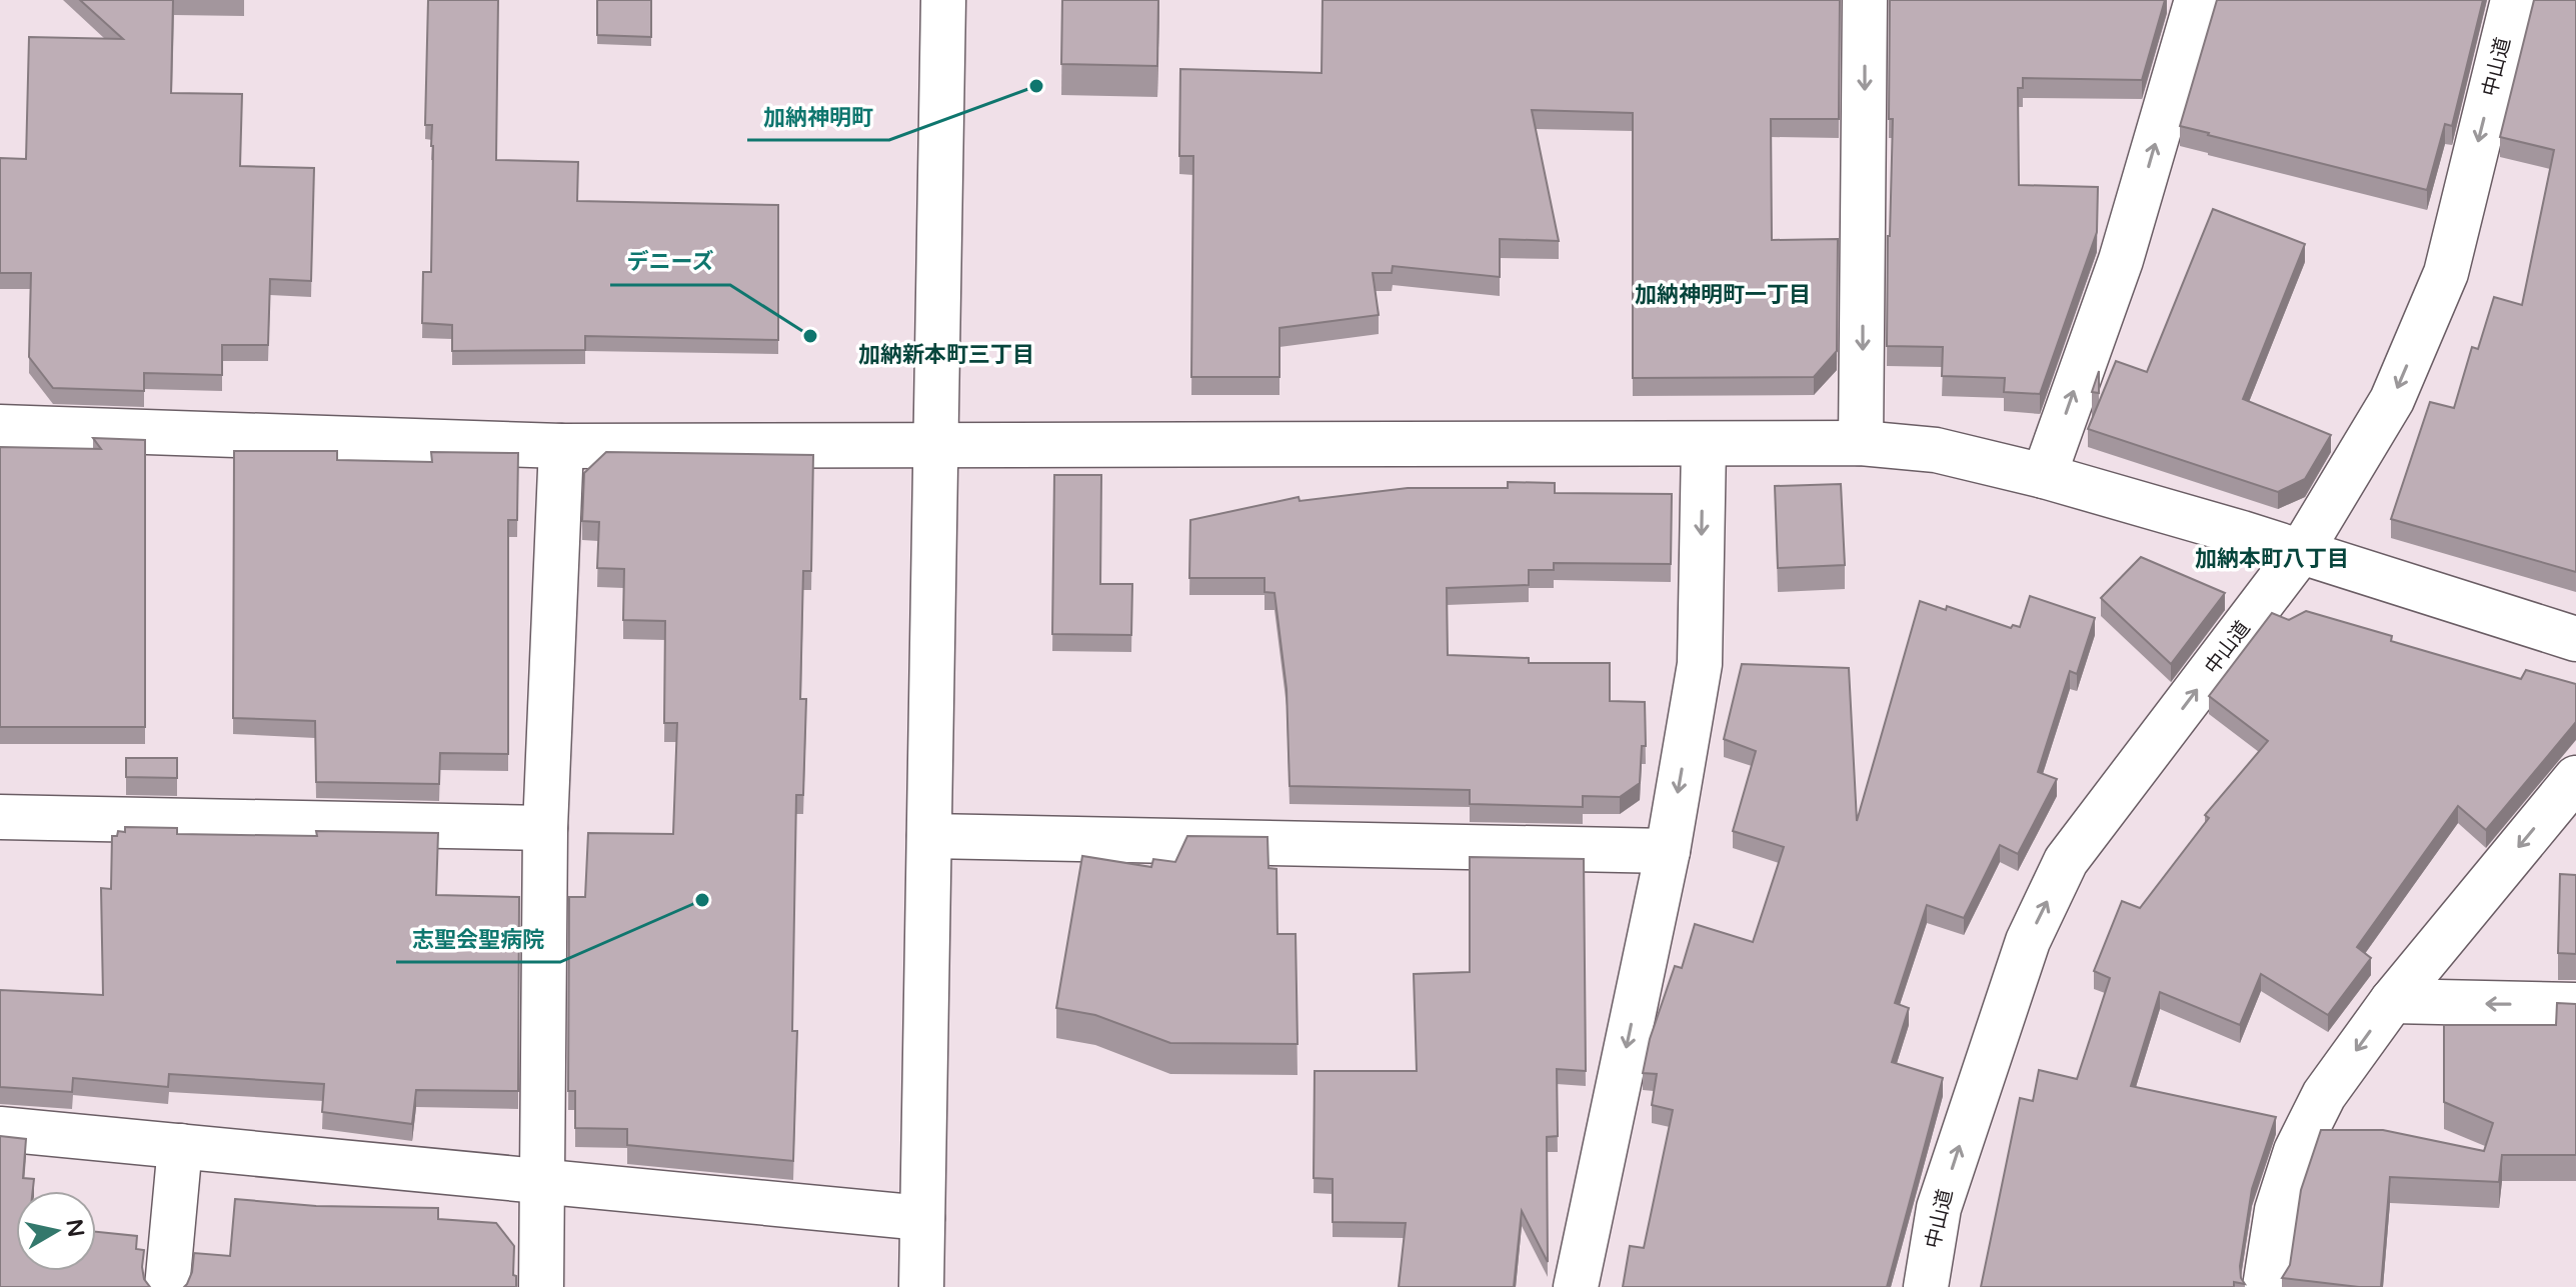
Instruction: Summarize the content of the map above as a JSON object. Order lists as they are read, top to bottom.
{
  "streets": {
    "street": ["中山道"]
  },
  "districts": ["加納神明町一丁目", "加納新本町三丁目", "加納本町八丁目"],
  "places": ["加納神明町", "デニーズ", "志聖会聖病院"],
  "north": "right"
}
